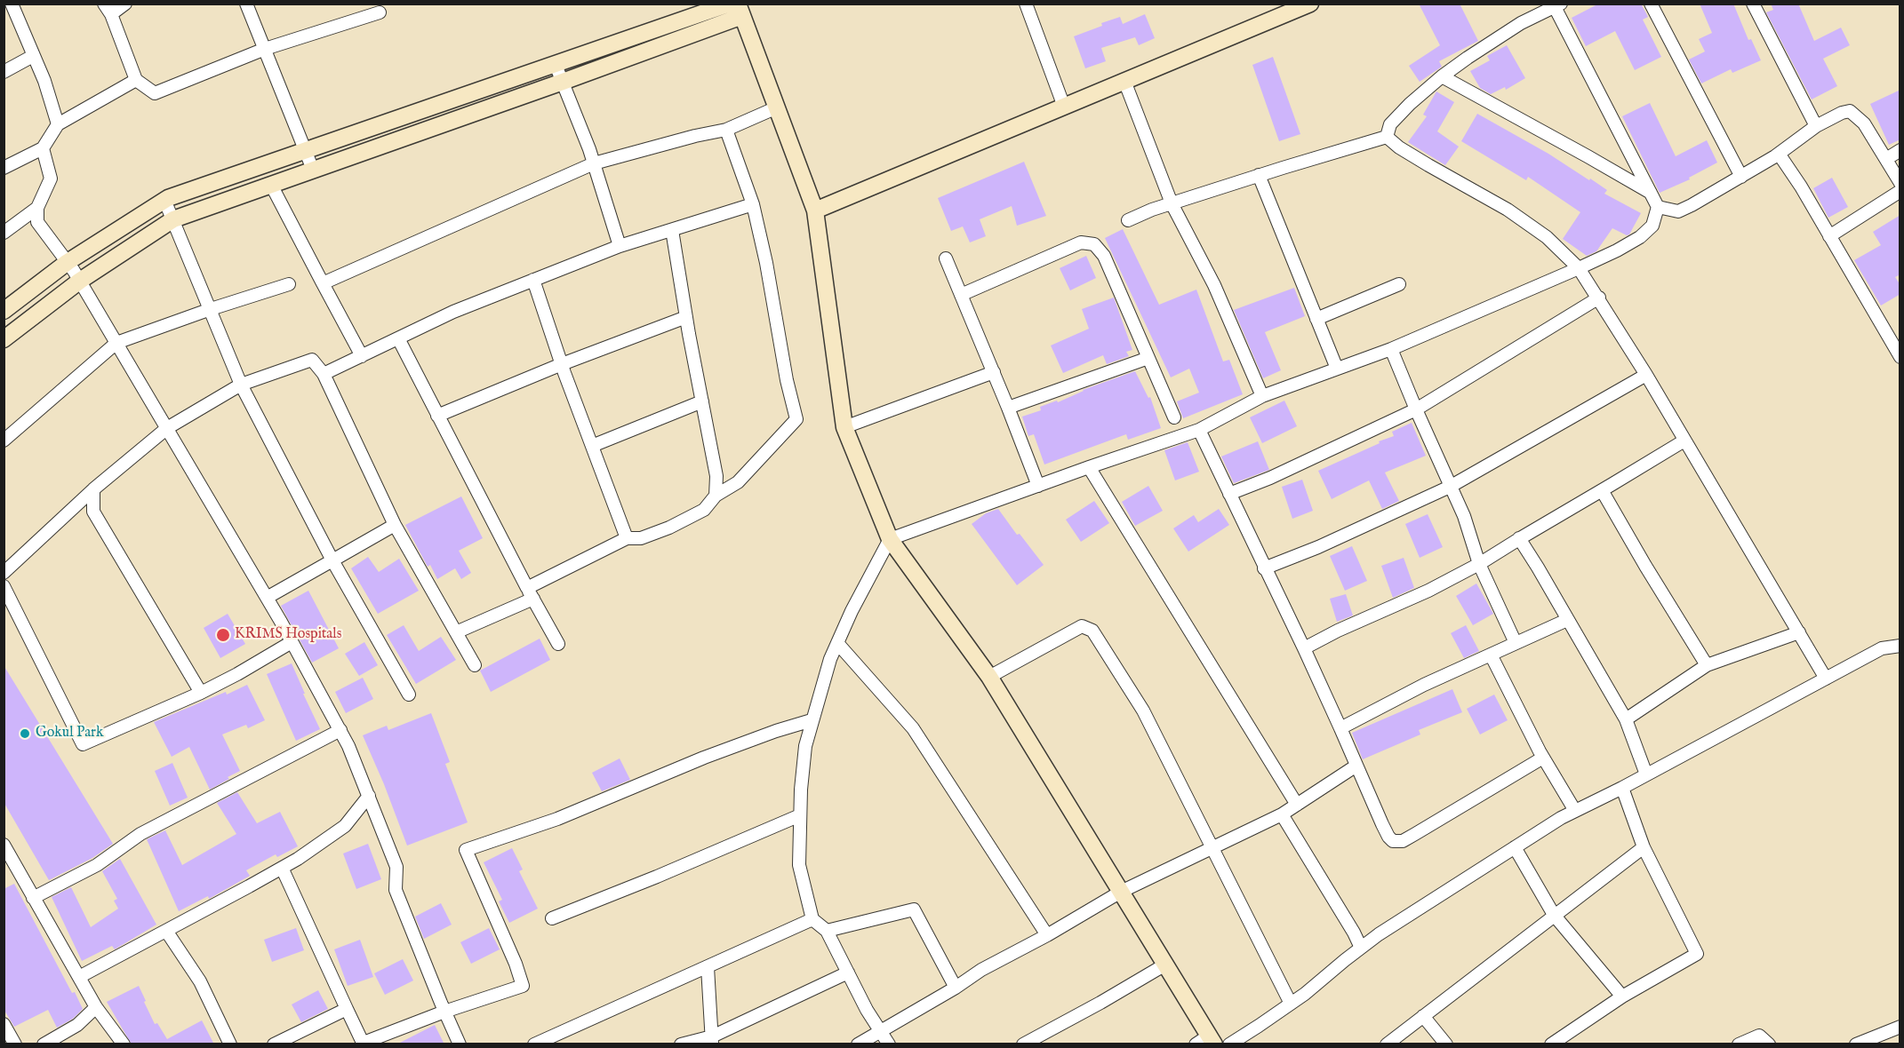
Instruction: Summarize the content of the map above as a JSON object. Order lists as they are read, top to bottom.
{
  "places": ["KRIMS Hospitals", "Gokul Park"]
}
